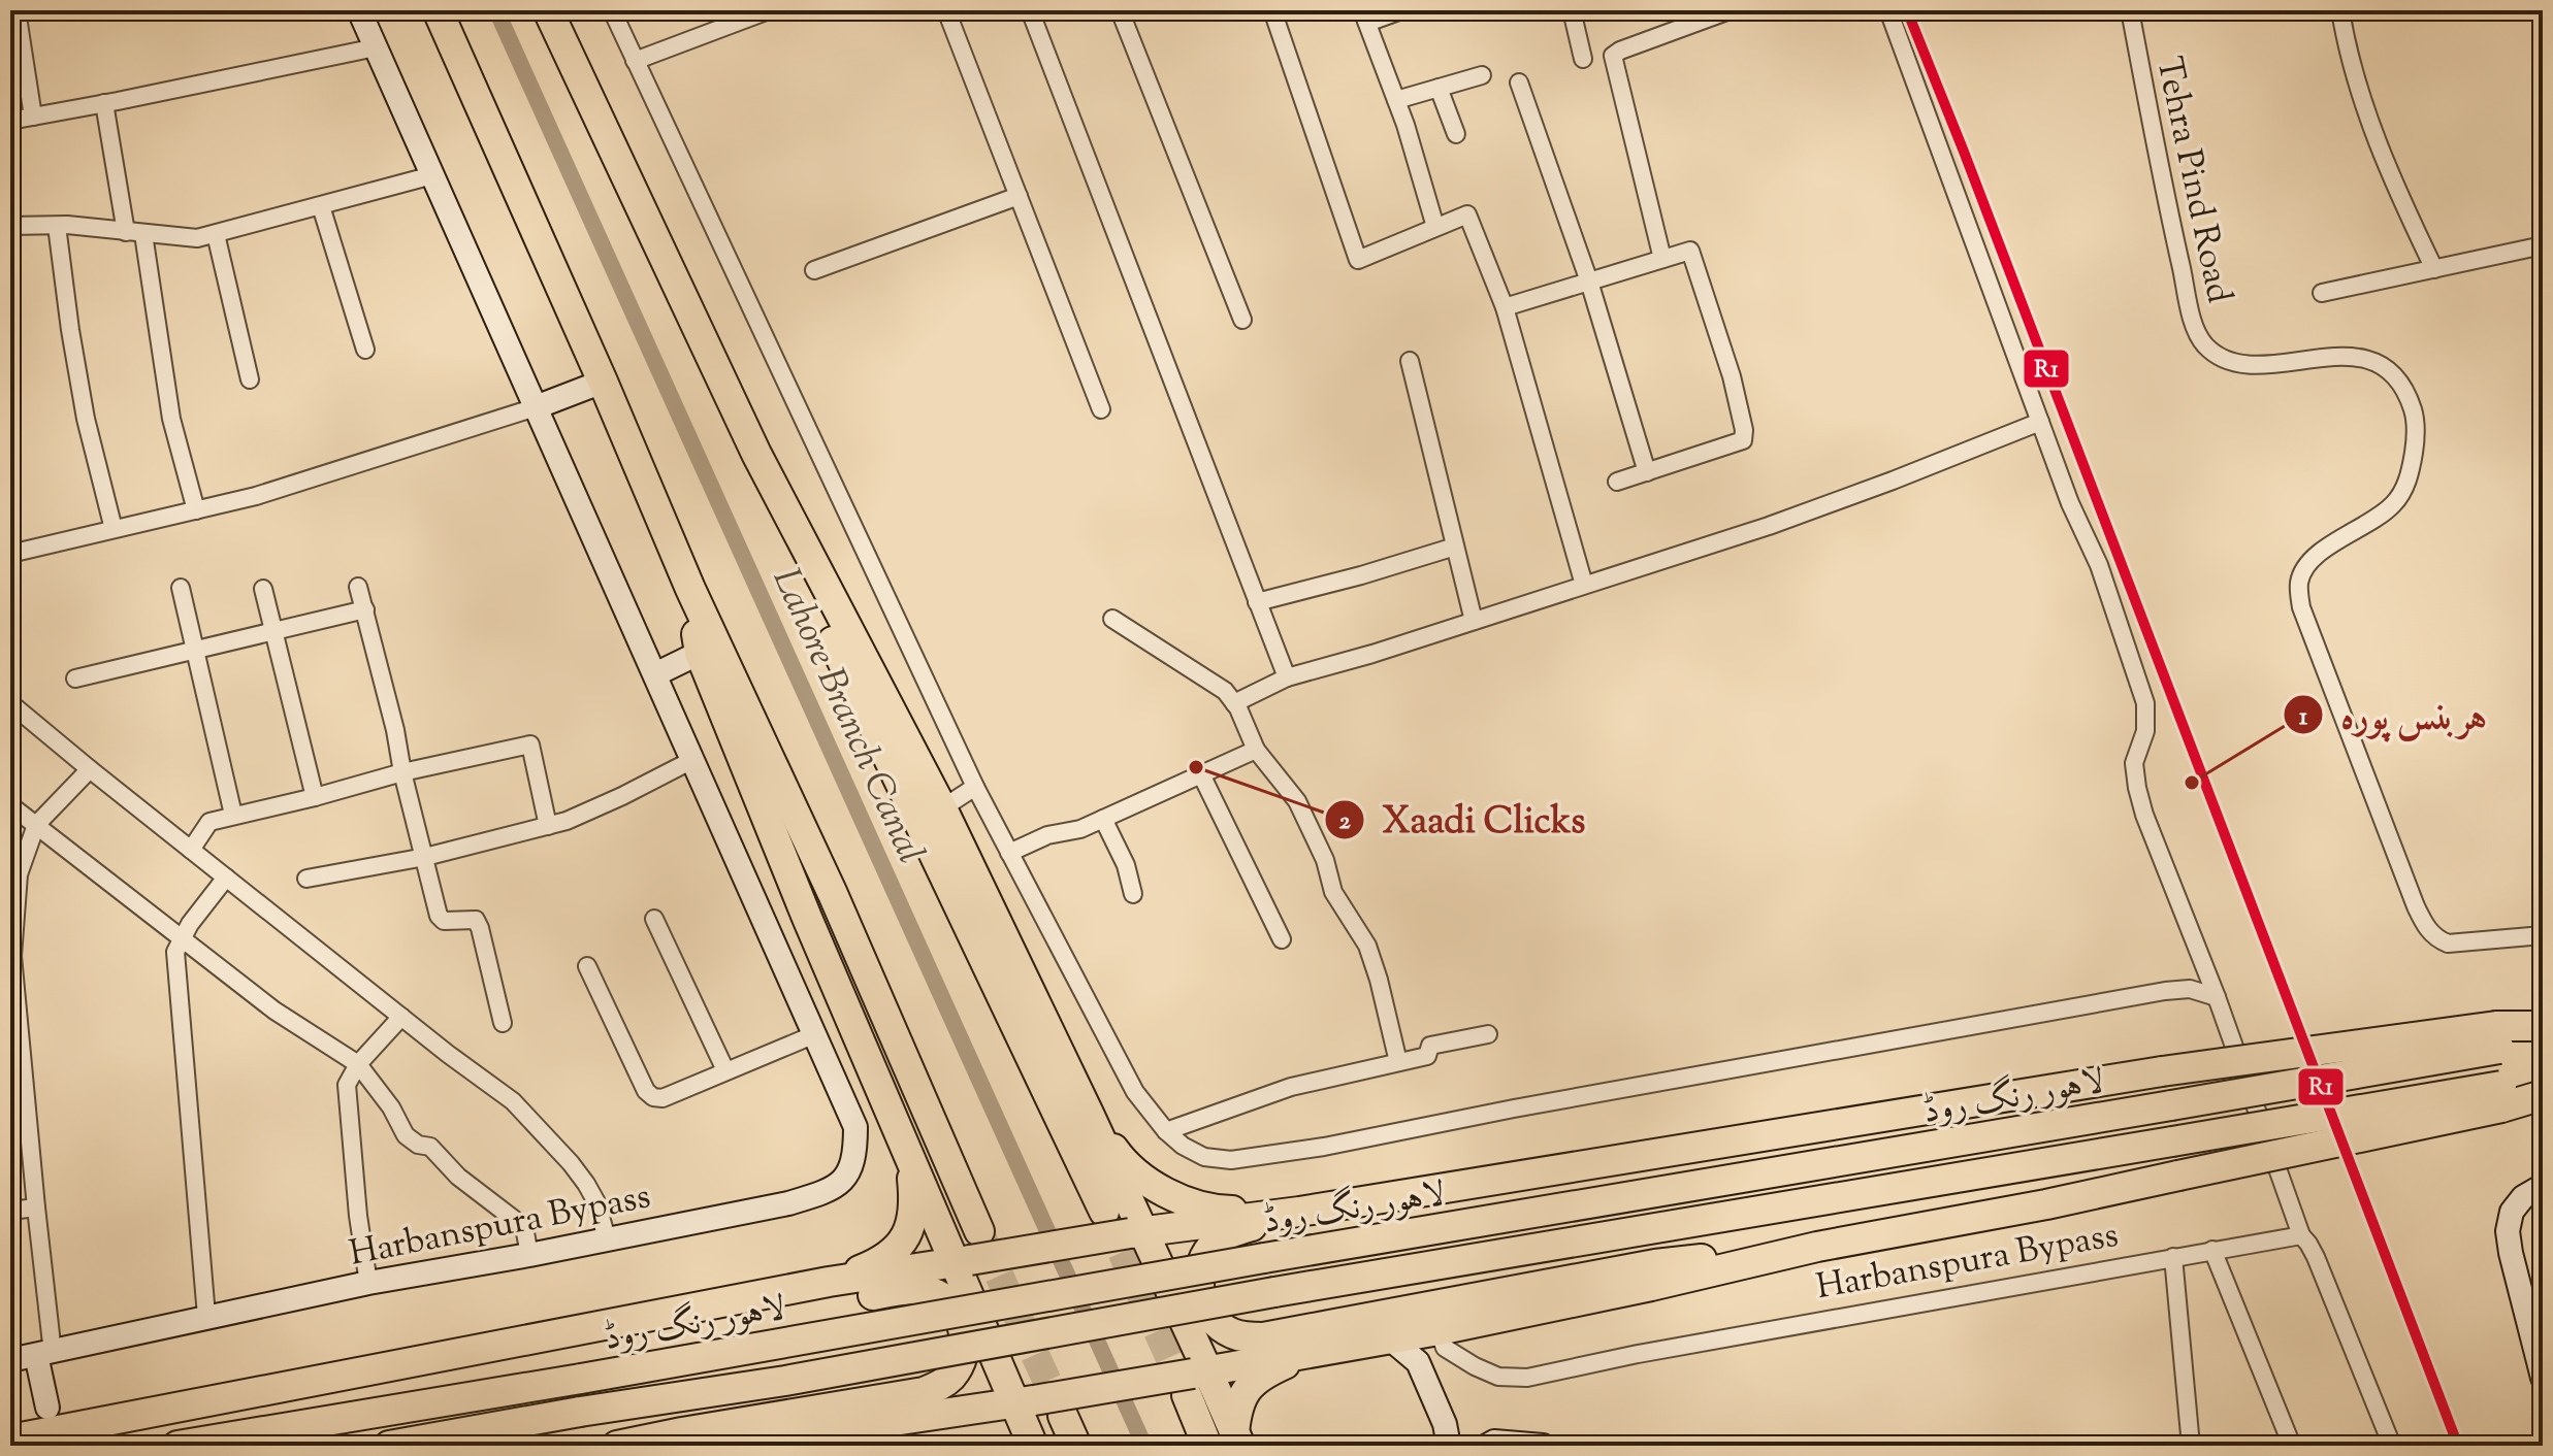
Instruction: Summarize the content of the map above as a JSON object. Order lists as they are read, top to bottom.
{
  "streets": {
    "highway": ["لاہور رنگ روڈ"],
    "street": ["Tehra Pind Road", "Harbanspura Bypass"]
  },
  "water": ["Lahore Branch Canal"],
  "places": ["Xaadi Clicks", "ہربنس پورہ"],
  "lines": ["transit line R1"]
}
